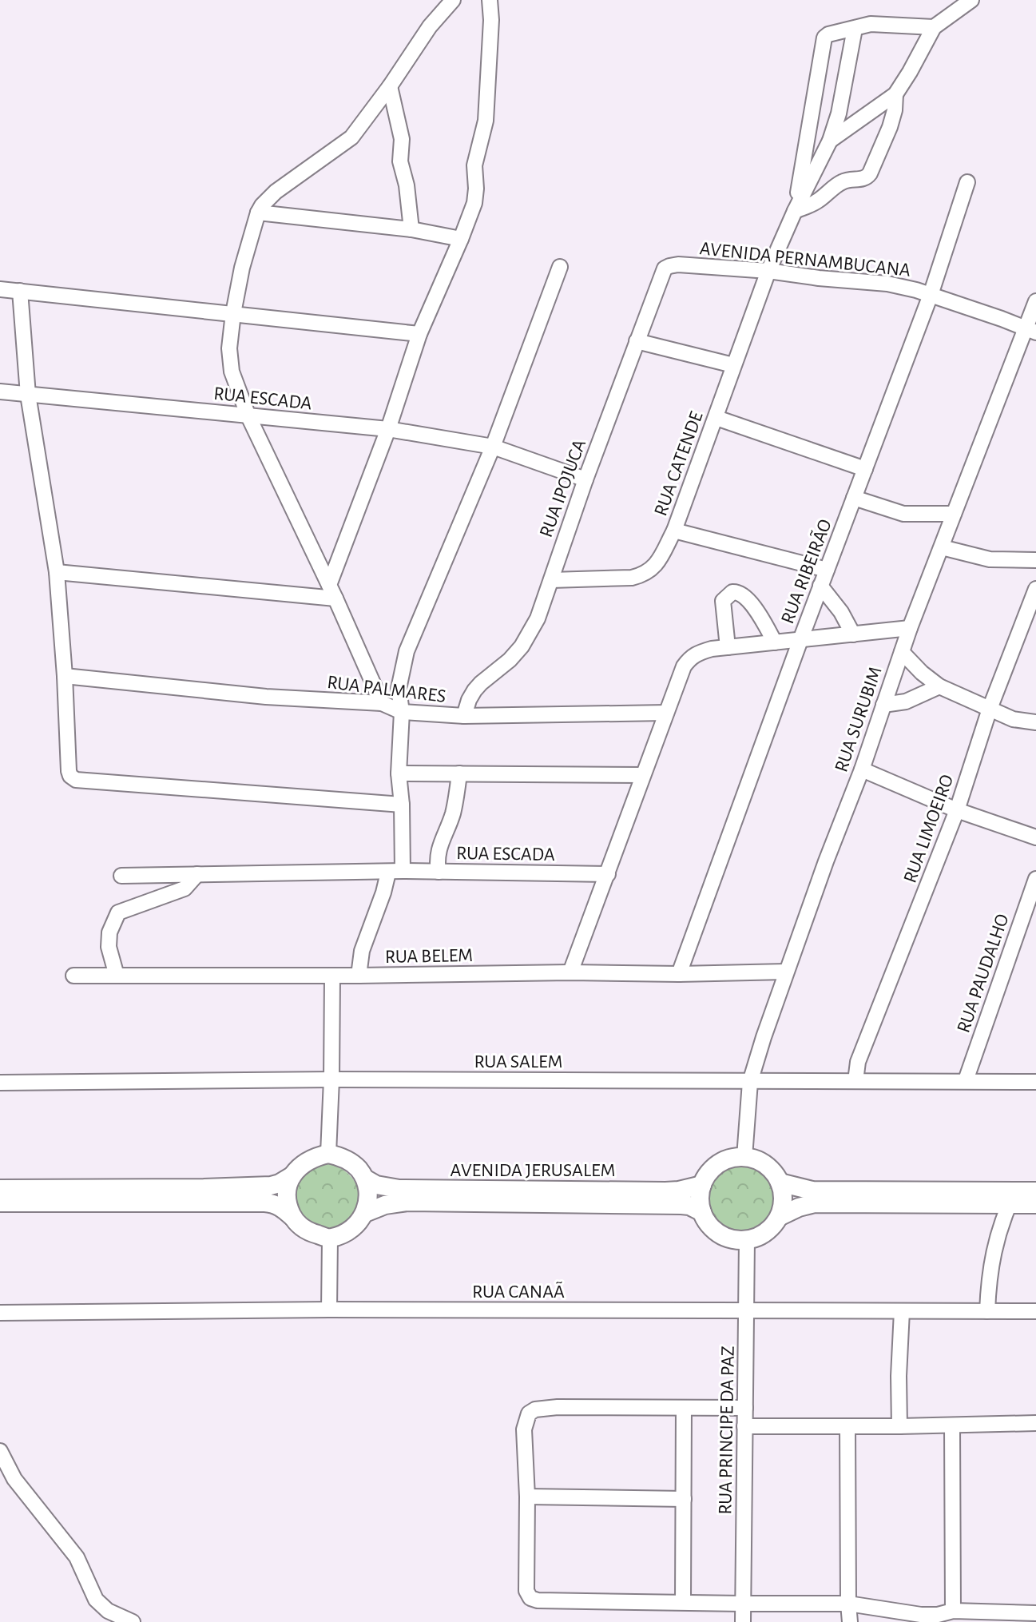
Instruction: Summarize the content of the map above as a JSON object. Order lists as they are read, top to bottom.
{
  "streets": {
    "street": [
      "AVENIDA PERNAMBUCANA",
      "RUA ESCADA",
      "RUA CATENDE",
      "RUA IPOJUCA",
      "RUA RIBEIRÃO",
      "RUA PALMARES",
      "RUA SURUBIM",
      "RUA LIMOEIRO",
      "RUA BELEM",
      "RUA PAUDALHO",
      "RUA SALEM",
      "AVENIDA JERUSALEM",
      "RUA CANAÃ",
      "RUA PRINCIPE DA PAZ"
    ]
  },
  "crossings": [
    ["AVENIDA PERNAMBUCANA", "RUA CATENDE"],
    ["AVENIDA PERNAMBUCANA", "RUA IPOJUCA"],
    ["AVENIDA PERNAMBUCANA", "RUA RIBEIRÃO"],
    ["AVENIDA PERNAMBUCANA", "RUA SURUBIM"],
    ["RUA ESCADA", "RUA IPOJUCA"],
    ["RUA CATENDE", "RUA IPOJUCA"],
    ["RUA IPOJUCA", "RUA PALMARES"],
    ["RUA RIBEIRÃO", "RUA BELEM"],
    ["RUA SURUBIM", "RUA BELEM"],
    ["RUA SURUBIM", "RUA SALEM"],
    ["RUA SURUBIM", "AVENIDA JERUSALEM"],
    ["RUA SURUBIM", "RUA PRINCIPE DA PAZ"],
    ["RUA LIMOEIRO", "RUA SALEM"],
    ["RUA PAUDALHO", "RUA SALEM"],
    ["AVENIDA JERUSALEM", "RUA PRINCIPE DA PAZ"],
    ["RUA CANAÃ", "RUA PRINCIPE DA PAZ"]
  ]
}
